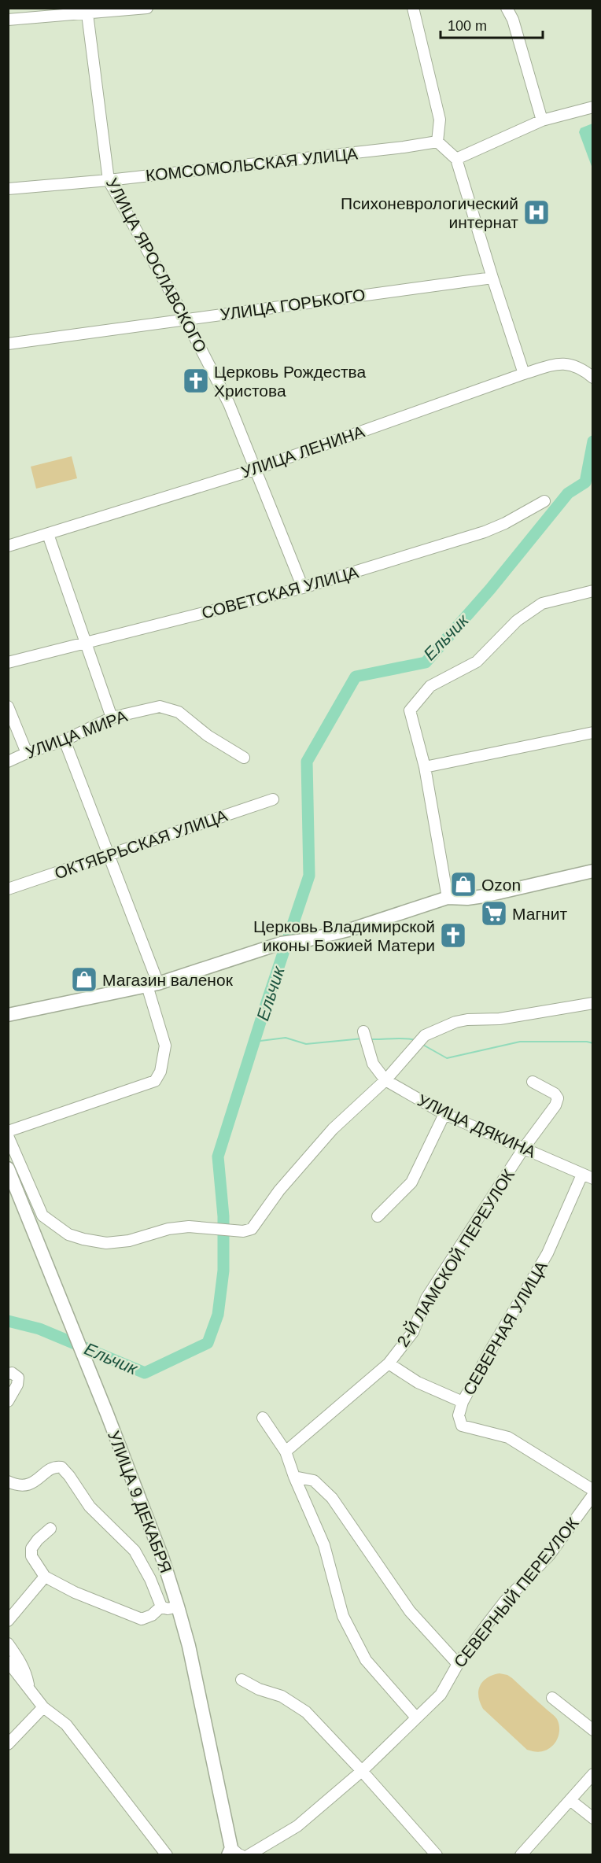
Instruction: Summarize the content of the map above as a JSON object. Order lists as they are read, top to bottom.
{
  "streets": {
    "main road": ["УЛИЦА 9 ДЕКАБРЯ"],
    "street": [
      "КОМСОМОЛЬСКАЯ УЛИЦА",
      "УЛИЦА ЯРОСЛАВСКОГО",
      "УЛИЦА ГОРЬКОГО",
      "УЛИЦА ЛЕНИНА",
      "СОВЕТСКАЯ УЛИЦА",
      "УЛИЦА МИРА",
      "ОКТЯБРЬСКАЯ УЛИЦА",
      "УЛИЦА ДЯКИНА",
      "2-Й ЛАМСКОЙ ПЕРЕУЛОК",
      "СЕВЕРНАЯ УЛИЦА",
      "СЕВЕРНЫЙ ПЕРЕУЛОК"
    ]
  },
  "crossings": [
    ["КОМСОМОЛЬСКАЯ УЛИЦА", "УЛИЦА ЯРОСЛАВСКОГО"],
    ["УЛИЦА ЯРОСЛАВСКОГО", "УЛИЦА ГОРЬКОГО"],
    ["УЛИЦА ЯРОСЛАВСКОГО", "УЛИЦА ЛЕНИНА"],
    ["УЛИЦА ЯРОСЛАВСКОГО", "СОВЕТСКАЯ УЛИЦА"],
    ["УЛИЦА ДЯКИНА", "2-Й ЛАМСКОЙ ПЕРЕУЛОК"],
    ["УЛИЦА ДЯКИНА", "СЕВЕРНАЯ УЛИЦА"]
  ],
  "water": ["Ельчик"],
  "places": {
    "hospital": ["Психоневрологический интернат"],
    "church": ["Церковь Рождества Христова", "Церковь Владимирской иконы Божией Матери"],
    "shop": ["Ozon", "Магазин валенок"],
    "supermarket": ["Магнит"]
  },
  "scale_bar": "100 m"
}
